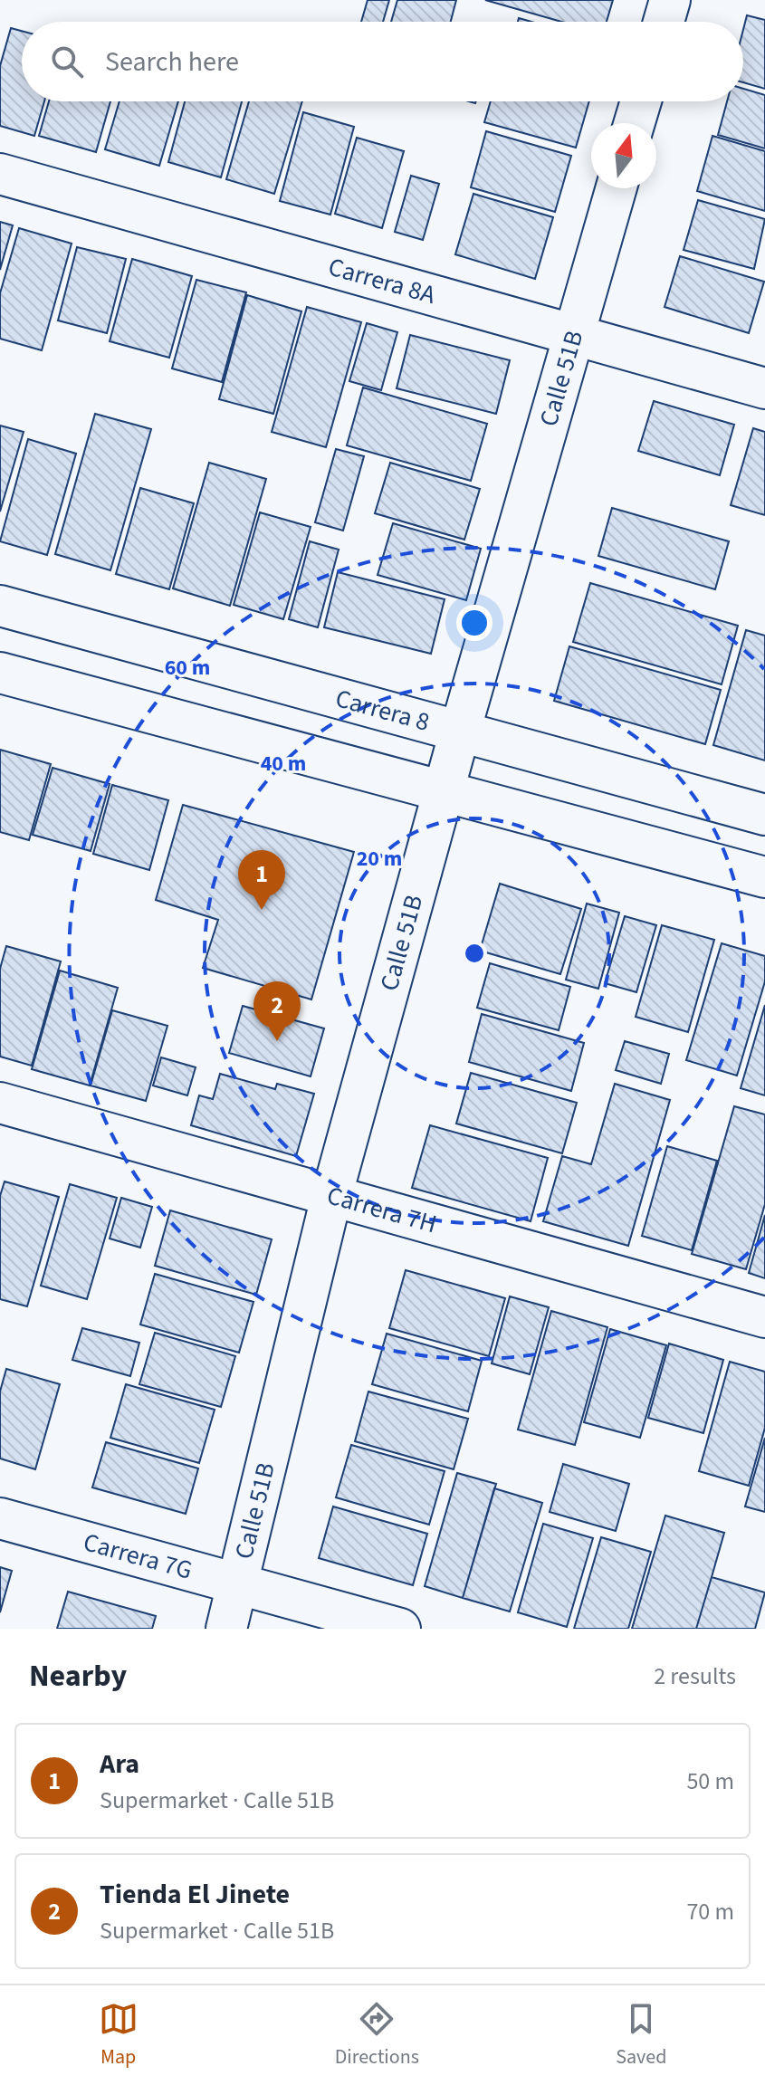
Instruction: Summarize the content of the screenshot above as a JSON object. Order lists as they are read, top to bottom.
{
  "streets": {
    "street": [
      "Carrera 8A",
      "Calle 51B",
      "Carrera 8",
      "Carrera 7H",
      "Carrera 7G"
    ]
  },
  "crossings": [
    ["Carrera 8A", "Calle 51B"],
    ["Calle 51B", "Carrera 8"],
    ["Calle 51B", "Carrera 7H"],
    ["Calle 51B", "Carrera 7G"]
  ],
  "north": "top",
  "page": {
    "search": "Search here",
    "pins": ["1", "2"],
    "heading": ["Nearby", "2 results"],
    "list": [
      {
        "mark": "1",
        "name": "Ara",
        "note": "Supermarket · Calle 51B",
        "value": "50 m"
      },
      {
        "mark": "2",
        "name": "Tienda El Jinete",
        "note": "Supermarket · Calle 51B",
        "value": "70 m"
      }
    ],
    "nav": ["Map", "Directions", "Saved"]
  },
  "rings": ["60 m", "40 m", "20 m"]
}
